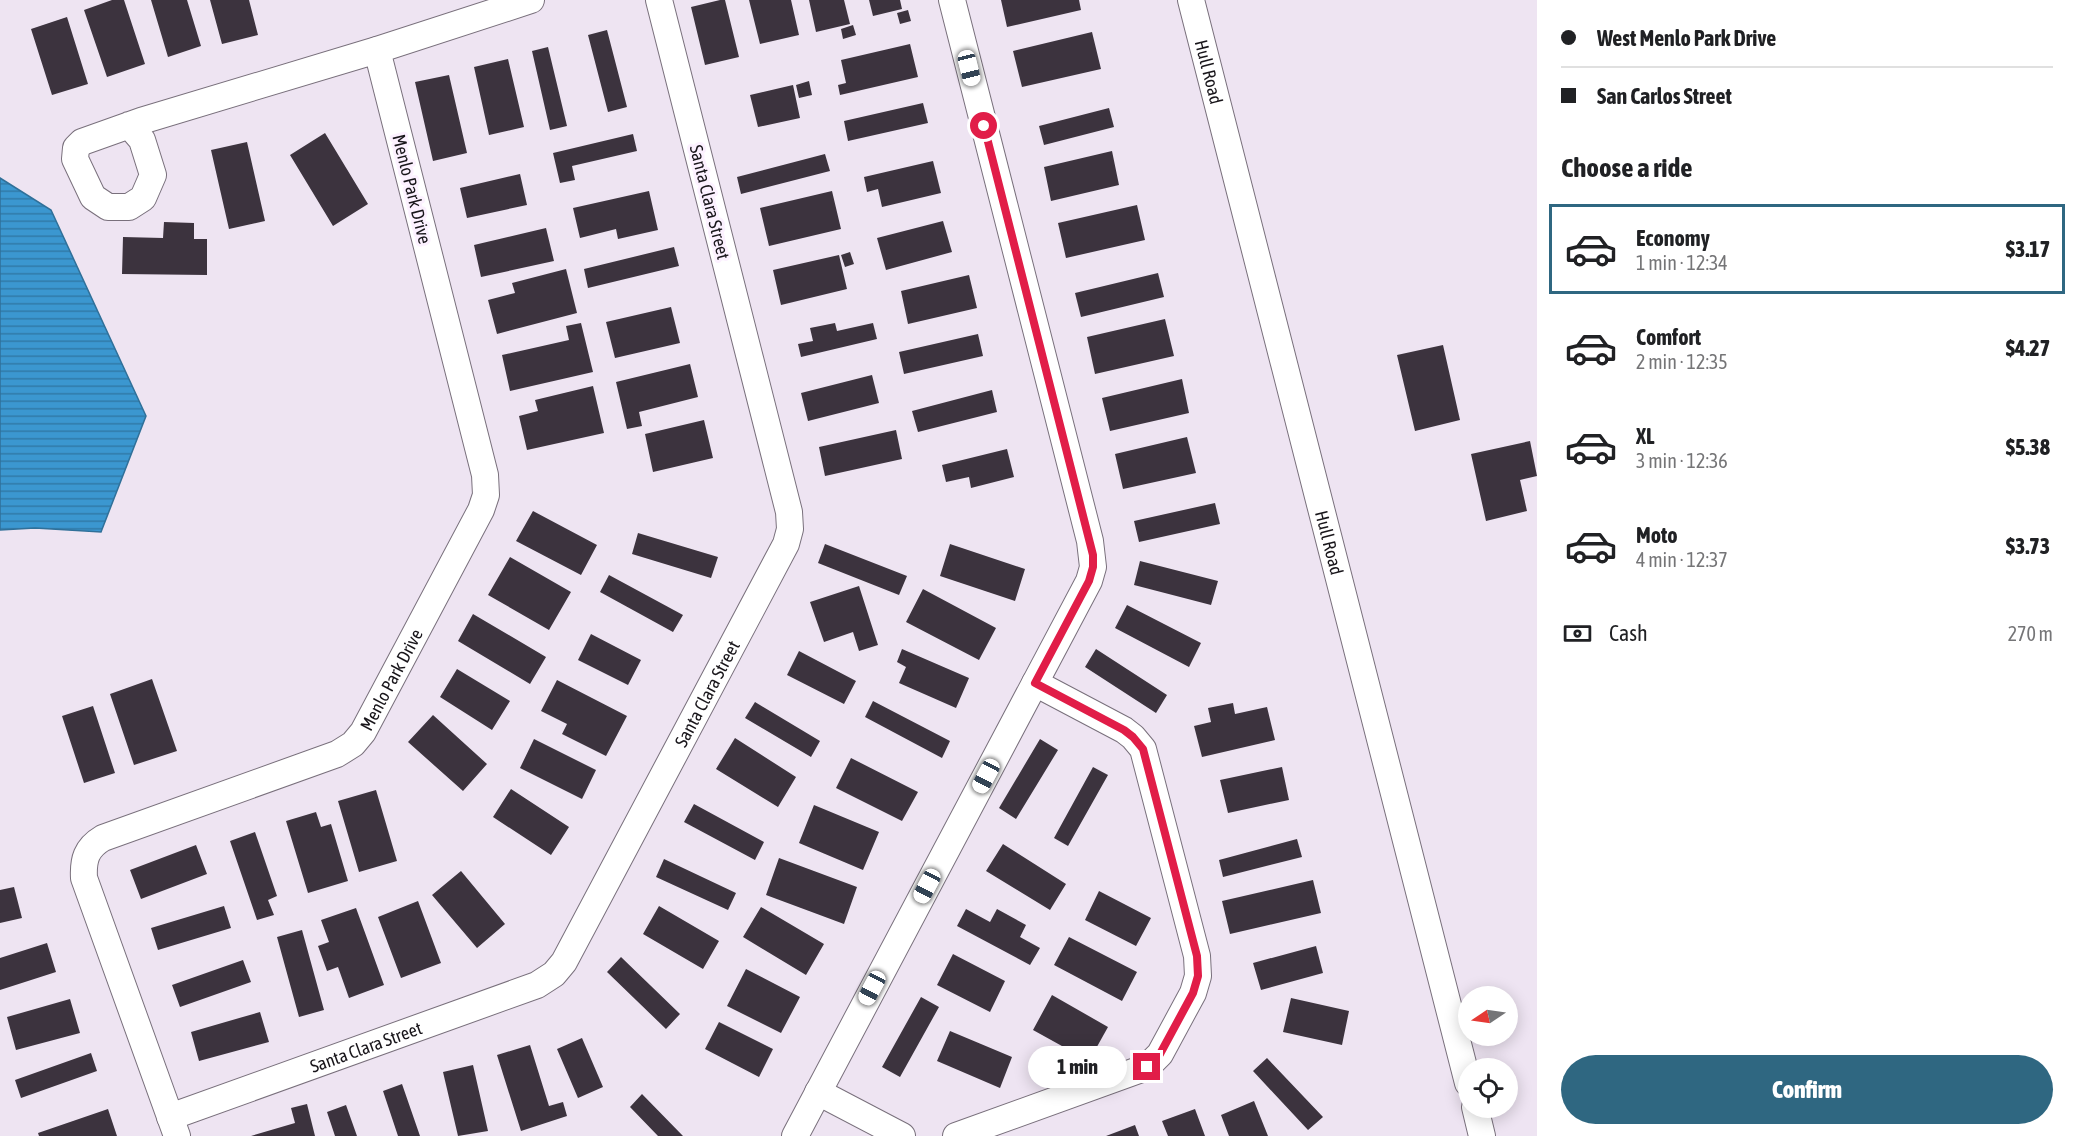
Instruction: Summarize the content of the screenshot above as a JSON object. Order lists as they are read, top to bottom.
{
  "streets": {
    "street": ["Hull Road", "Menlo Park Drive", "Santa Clara Street"]
  },
  "crossings": [
    ["Menlo Park Drive", "Santa Clara Street"]
  ],
  "north": "left",
  "page": {
    "banner": ["West Menlo Park Drive", "San Carlos Street"],
    "heading": "Choose a ride",
    "list": [
      {
        "name": "Economy",
        "note": "1 min · 12:34",
        "value": "$3.17"
      },
      {
        "name": "Comfort",
        "note": "2 min · 12:35",
        "value": "$4.27"
      },
      {
        "name": "XL",
        "note": "3 min · 12:36",
        "value": "$5.38"
      },
      {
        "name": "Moto",
        "note": "4 min · 12:37",
        "value": "$3.73"
      }
    ],
    "pay": ["Cash", "270 m"],
    "buttons": "Confirm",
    "bubble": "1 min"
  }
}
